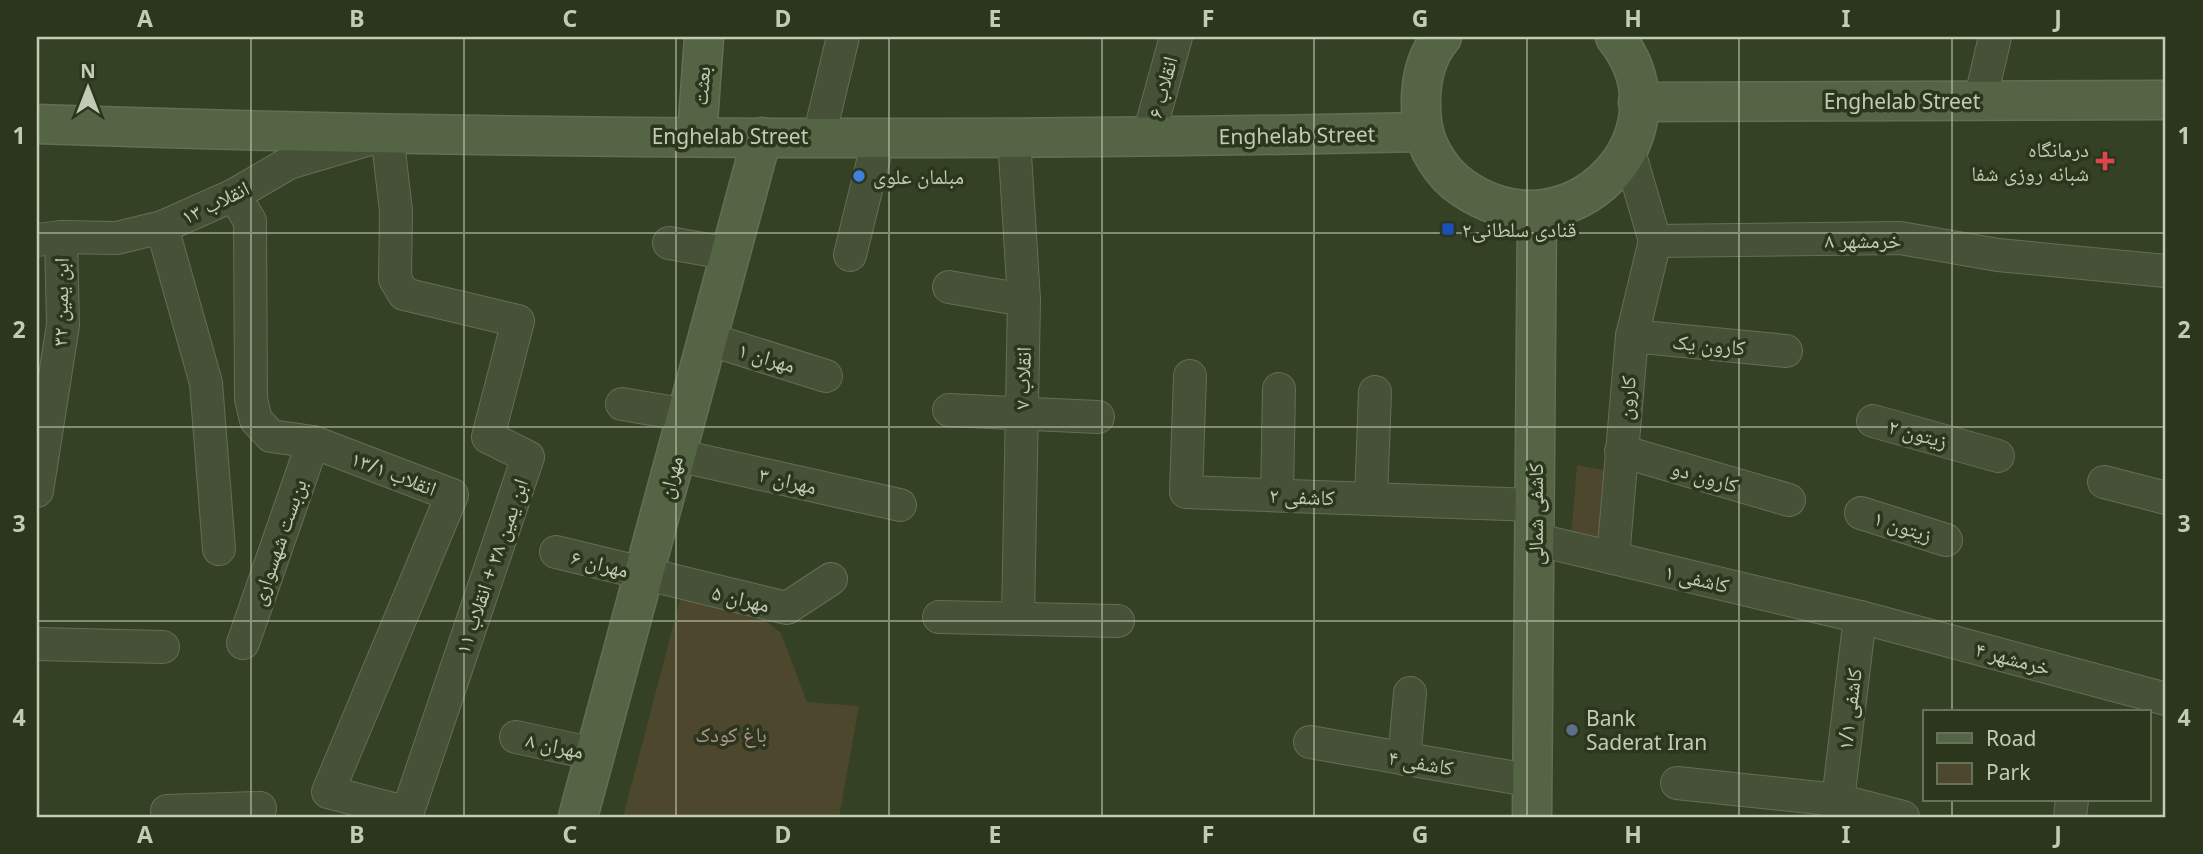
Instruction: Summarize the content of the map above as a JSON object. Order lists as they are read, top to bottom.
{
  "streets": {
    "main road": [
      "بعثت",
      "Enghelab Street",
      "مهران",
      "کاشفی شمالی"
    ],
    "street": [
      "انقلاب ۶",
      "انقلاب ۱۳",
      "خرمشهر ۸",
      "ابن یمین ۳۲",
      "کارون یک",
      "مهران ۱",
      "انقلاب ۷",
      "کارون",
      "زیتون ۲",
      "انقلاب ۱۳/۱",
      "کارون دو",
      "مهران ۳",
      "کاشفی ۲",
      "زیتون ۱",
      "بن‌بست شهسواری",
      "مهران ۶",
      "ابن یمین ۳۸ + انقلاب ۱۱",
      "کاشفی ۱",
      "مهران ۵",
      "خرمشهر ۴",
      "کاشفی ۱/۱",
      "مهران ۸",
      "کاشفی ۴"
    ]
  },
  "crossings": [
    ["بعثت", "Enghelab Street"],
    ["انقلاب ۶", "Enghelab Street"],
    ["Enghelab Street", "انقلاب ۱۳"],
    ["Enghelab Street", "انقلاب ۷"],
    ["Enghelab Street", "مهران"],
    ["Enghelab Street", "ابن یمین ۳۸ + انقلاب ۱۱"],
    ["انقلاب ۱۳", "ابن یمین ۳۲"],
    ["انقلاب ۱۳", "انقلاب ۱۳/۱"],
    ["انقلاب ۱۳", "ابن یمین ۳۸ + انقلاب ۱۱"],
    ["خرمشهر ۸", "کارون"],
    ["کارون یک", "کارون"],
    ["مهران ۱", "مهران"],
    ["کارون", "کارون دو"],
    ["کارون", "کاشفی ۱"],
    ["انقلاب ۱۳/۱", "بن‌بست شهسواری"],
    ["انقلاب ۱۳/۱", "ابن یمین ۳۸ + انقلاب ۱۱"],
    ["مهران", "مهران ۳"],
    ["مهران", "مهران ۶"],
    ["مهران", "مهران ۵"],
    ["مهران", "مهران ۸"],
    ["کاشفی ۲", "کاشفی شمالی"],
    ["کاشفی ۲", "کاشفی ۱"],
    ["کاشفی شمالی", "کاشفی ۱"],
    ["کاشفی شمالی", "کاشفی ۴"],
    ["مهران ۶", "مهران ۵"],
    ["کاشفی ۱", "خرمشهر ۴"],
    ["کاشفی ۱", "کاشفی ۱/۱"],
    ["خرمشهر ۴", "کاشفی ۱/۱"]
  ],
  "parks": ["باغ کودک"],
  "places": {
    "health": ["درمانگاه شبانه روزی شفا"],
    "other": ["مبلمان علوی", "Bank Saderat Iran"],
    "transit": ["قنادی سلطانی۲"]
  },
  "legend": ["Road", "Park"],
  "north": "top",
  "grid": {
    "columns": [
      "A",
      "B",
      "C",
      "D",
      "E",
      "F",
      "G",
      "H",
      "I",
      "J"
    ],
    "rows": [
      "1",
      "2",
      "3",
      "4"
    ]
  }
}
